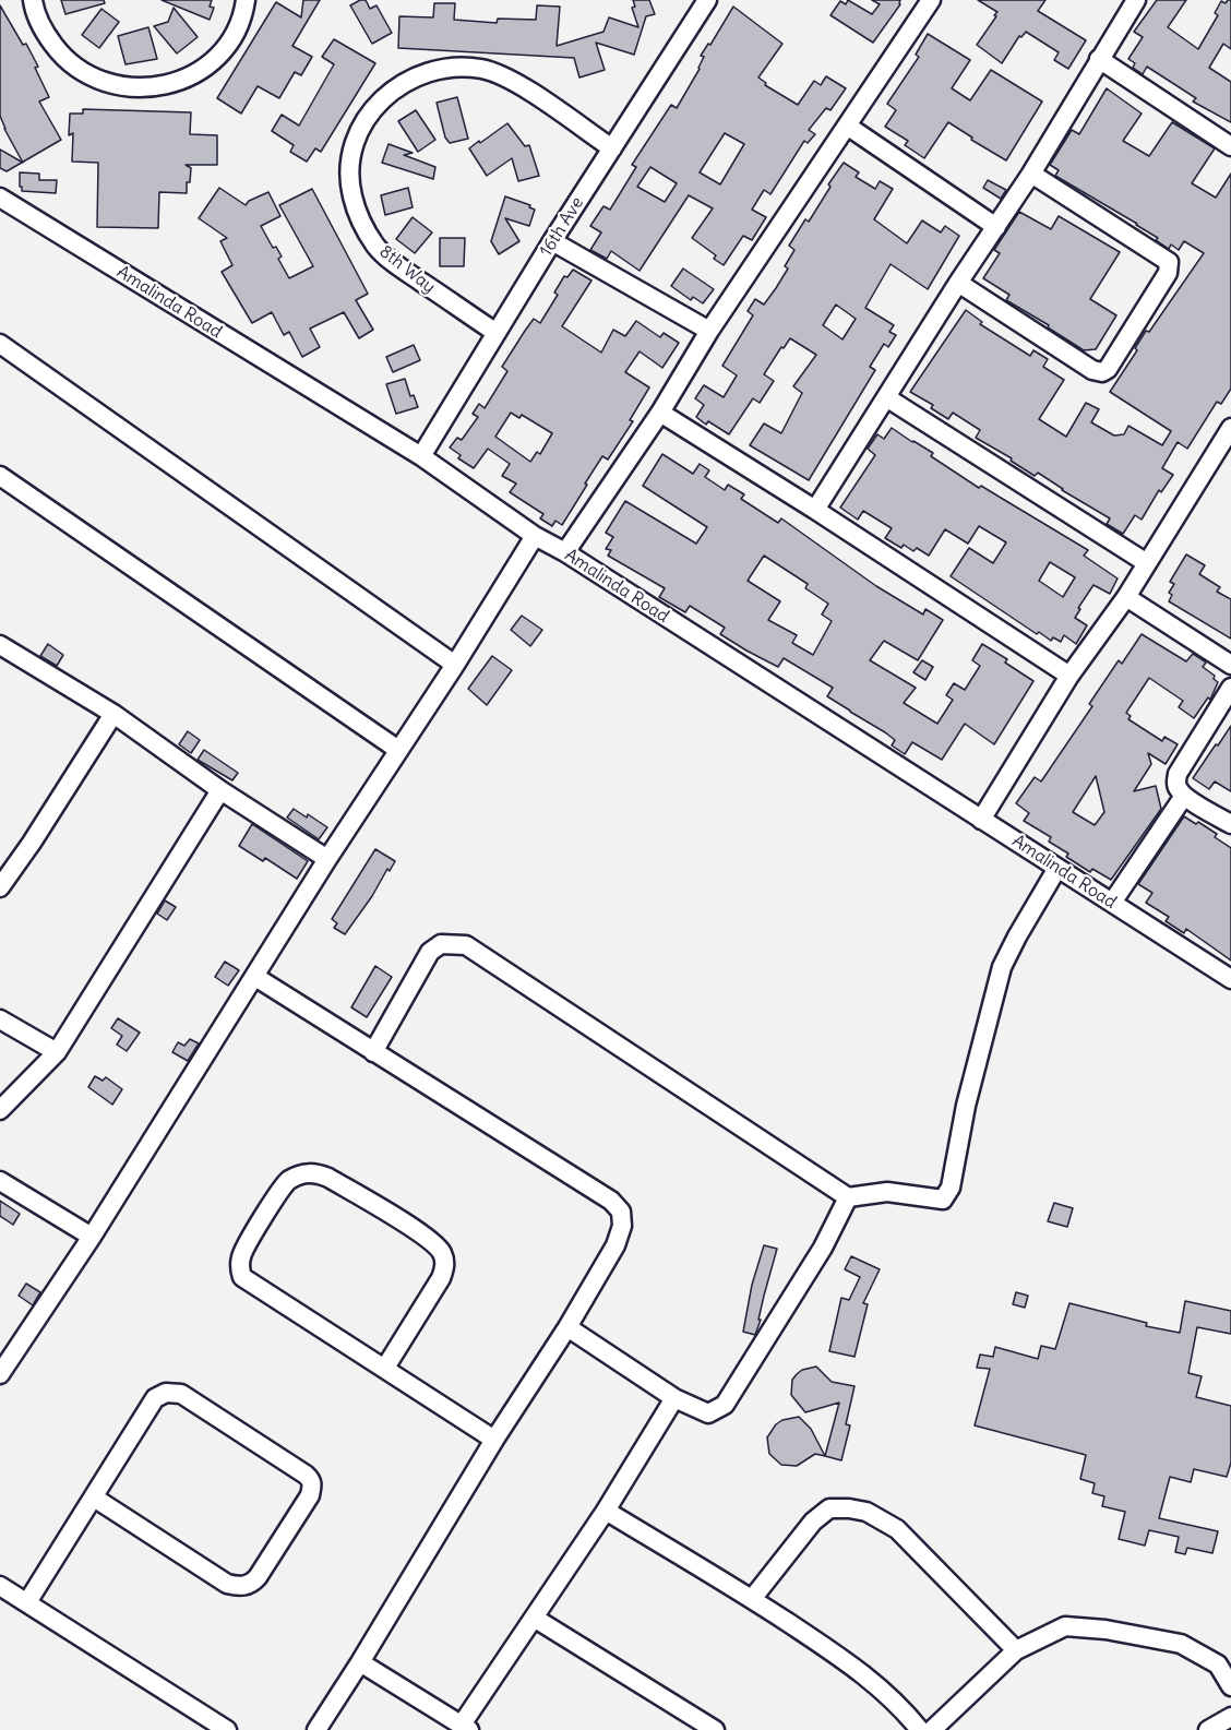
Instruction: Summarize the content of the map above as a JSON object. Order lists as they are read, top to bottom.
{
  "streets": {
    "street": ["16th Ave", "8th Way", "Amalinda Road"]
  },
  "crossings": [
    ["16th Ave", "8th Way"],
    ["16th Ave", "Amalinda Road"]
  ]
}
